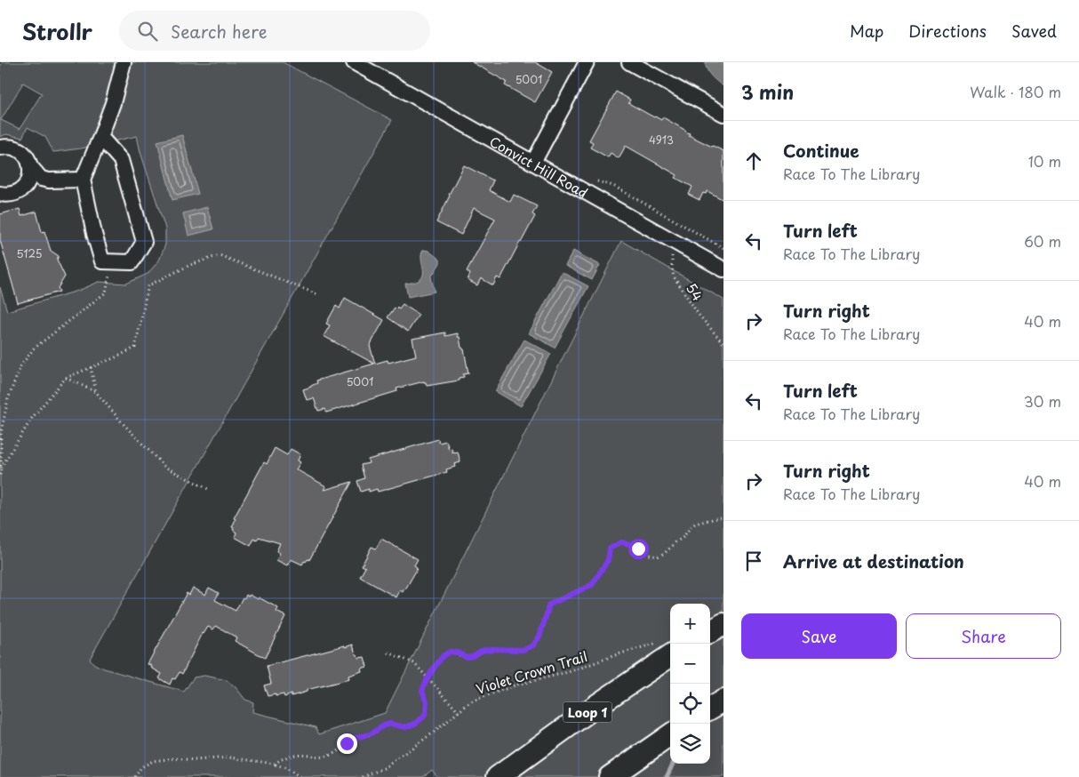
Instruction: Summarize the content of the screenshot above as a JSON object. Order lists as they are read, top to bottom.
{
  "streets": {
    "highway": ["Loop 1"],
    "street": ["Convict Hill Road"],
    "path": ["54", "Violet Crown Trail"]
  },
  "crossings": [
    ["Convict Hill Road", "54"],
    ["Violet Crown Trail", "Loop 1"]
  ],
  "house_numbers": [
    "5001",
    "4913",
    "5125",
    "5001"
  ],
  "page": {
    "header": "Strollr",
    "search": "Search here",
    "nav": ["Map", "Directions", "Saved"],
    "heading": ["3 min", "Walk · 180 m"],
    "list": [
      ["Continue", "Race To The Library", "10 m"],
      ["Turn left", "Race To The Library", "60 m"],
      ["Turn right", "Race To The Library", "40 m"],
      ["Turn left", "Race To The Library", "30 m"],
      ["Turn right", "Race To The Library", "40 m"],
      "Arrive at destination"
    ],
    "buttons": ["Save", "Share"],
    "map_buttons": ["+", "−"]
  }
}
